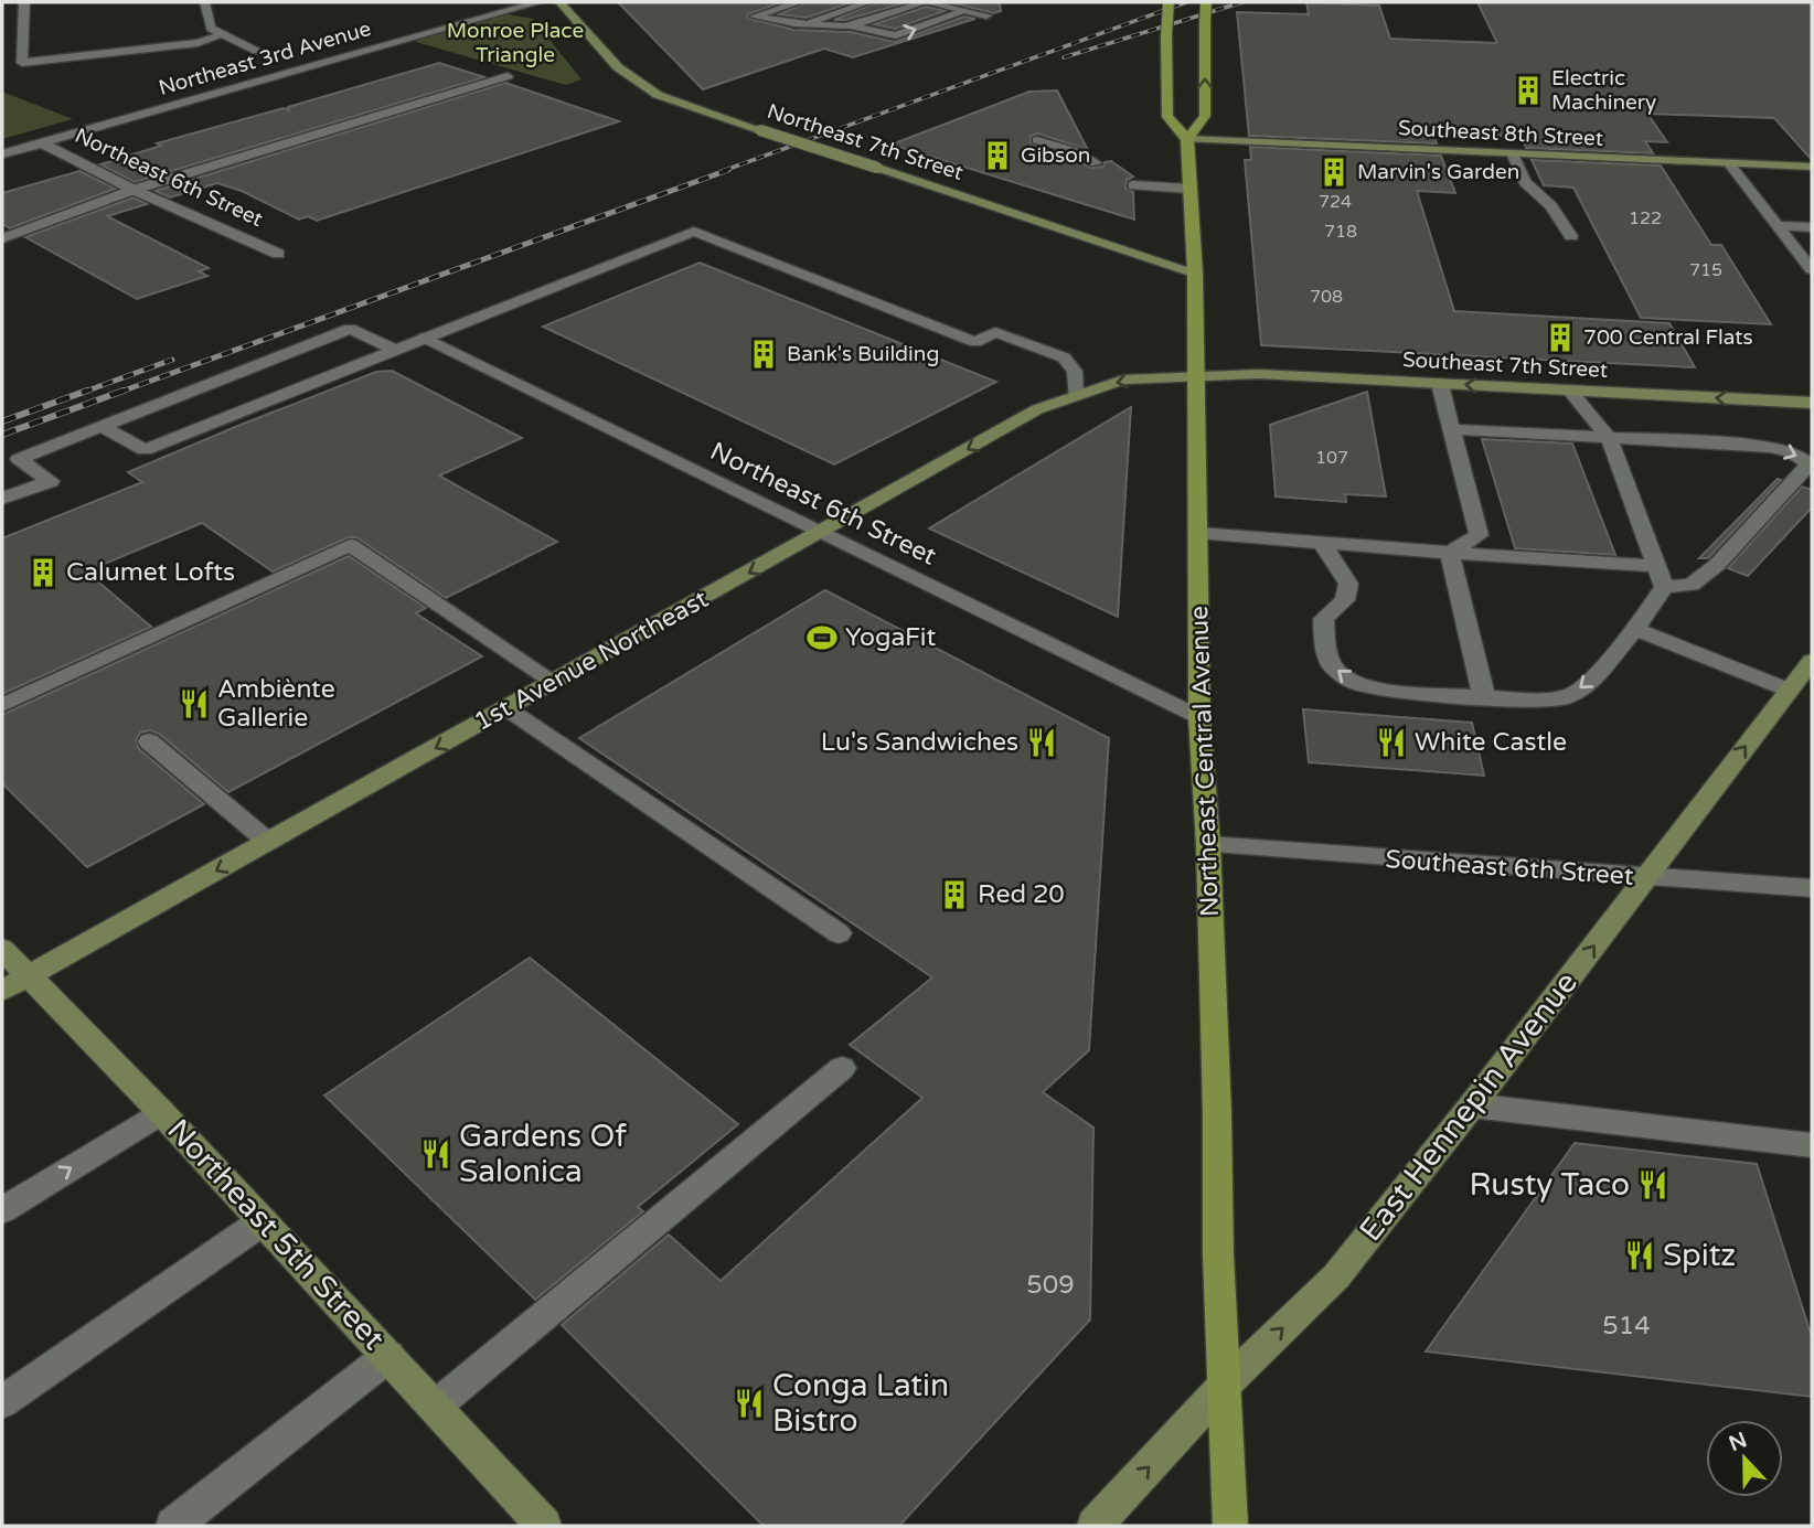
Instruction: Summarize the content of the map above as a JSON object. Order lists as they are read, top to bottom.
{
  "streets": {
    "main road": ["Northeast Central Avenue"],
    "street": [
      "Northeast 3rd Avenue",
      "Southeast 8th Street",
      "Northeast 7th Street",
      "Northeast 6th Street",
      "Southeast 7th Street",
      "1st Avenue Northeast",
      "Southeast 6th Street",
      "East Hennepin Avenue",
      "Northeast 5th Street"
    ]
  },
  "crossings": [
    ["Northeast 3rd Avenue", "Northeast 6th Street"],
    ["Southeast 8th Street", "Northeast Central Avenue"],
    ["Northeast 7th Street", "Northeast Central Avenue"],
    ["Northeast 6th Street", "1st Avenue Northeast"],
    ["Northeast 6th Street", "Northeast Central Avenue"],
    ["Southeast 7th Street", "1st Avenue Northeast"],
    ["Southeast 7th Street", "Northeast Central Avenue"],
    ["1st Avenue Northeast", "Northeast Central Avenue"],
    ["1st Avenue Northeast", "Northeast 5th Street"],
    ["Northeast Central Avenue", "Southeast 6th Street"],
    ["Northeast Central Avenue", "East Hennepin Avenue"],
    ["Southeast 6th Street", "East Hennepin Avenue"]
  ],
  "one_way": ["1st Avenue Northeast", "East Hennepin Avenue"],
  "parks": ["Monroe Place Triangle"],
  "places": {
    "building": [
      "Electric Machinery",
      "Gibson",
      "Marvin's Garden",
      "700 Central Flats",
      "Bank's Building",
      "Calumet Lofts",
      "Red 20"
    ],
    "sports": ["YogaFit"],
    "restaurant": [
      "Ambiènte Gallerie",
      "Lu's Sandwiches",
      "White Castle",
      "Gardens Of Salonica",
      "Rusty Taco",
      "Spitz",
      "Conga Latin Bistro"
    ]
  },
  "house_numbers": [
    "724",
    "122",
    "718",
    "715",
    "708",
    "107",
    "509",
    "514"
  ],
  "north": "top"
}
